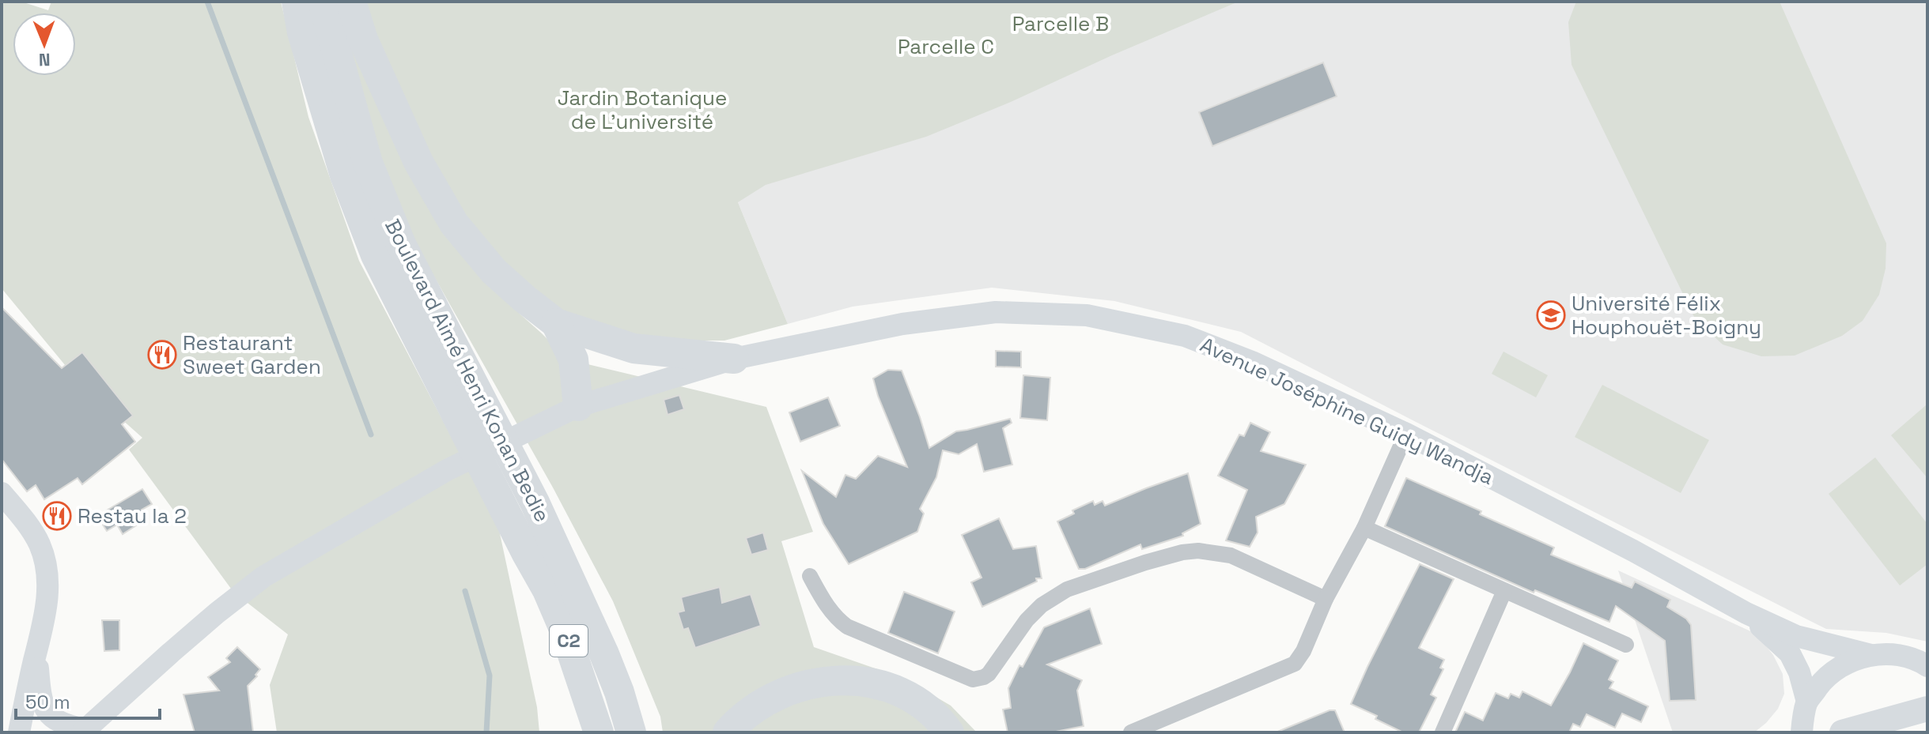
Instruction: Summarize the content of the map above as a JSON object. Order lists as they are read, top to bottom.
{
  "streets": {
    "highway": ["Boulevard Aimé Henri Konan Bedie", "C2"],
    "street": ["Avenue Joséphine Guidy Wandja"]
  },
  "parks": ["Parcelle B", "Parcelle C", "Jardin Botanique de L'université"],
  "places": {
    "school or university": ["Université Félix Houphouët-Boigny"],
    "restaurant": ["Restaurant Sweet Garden", "Restau la 2"]
  },
  "scale_bar": "50 m",
  "north": "bottom"
}
